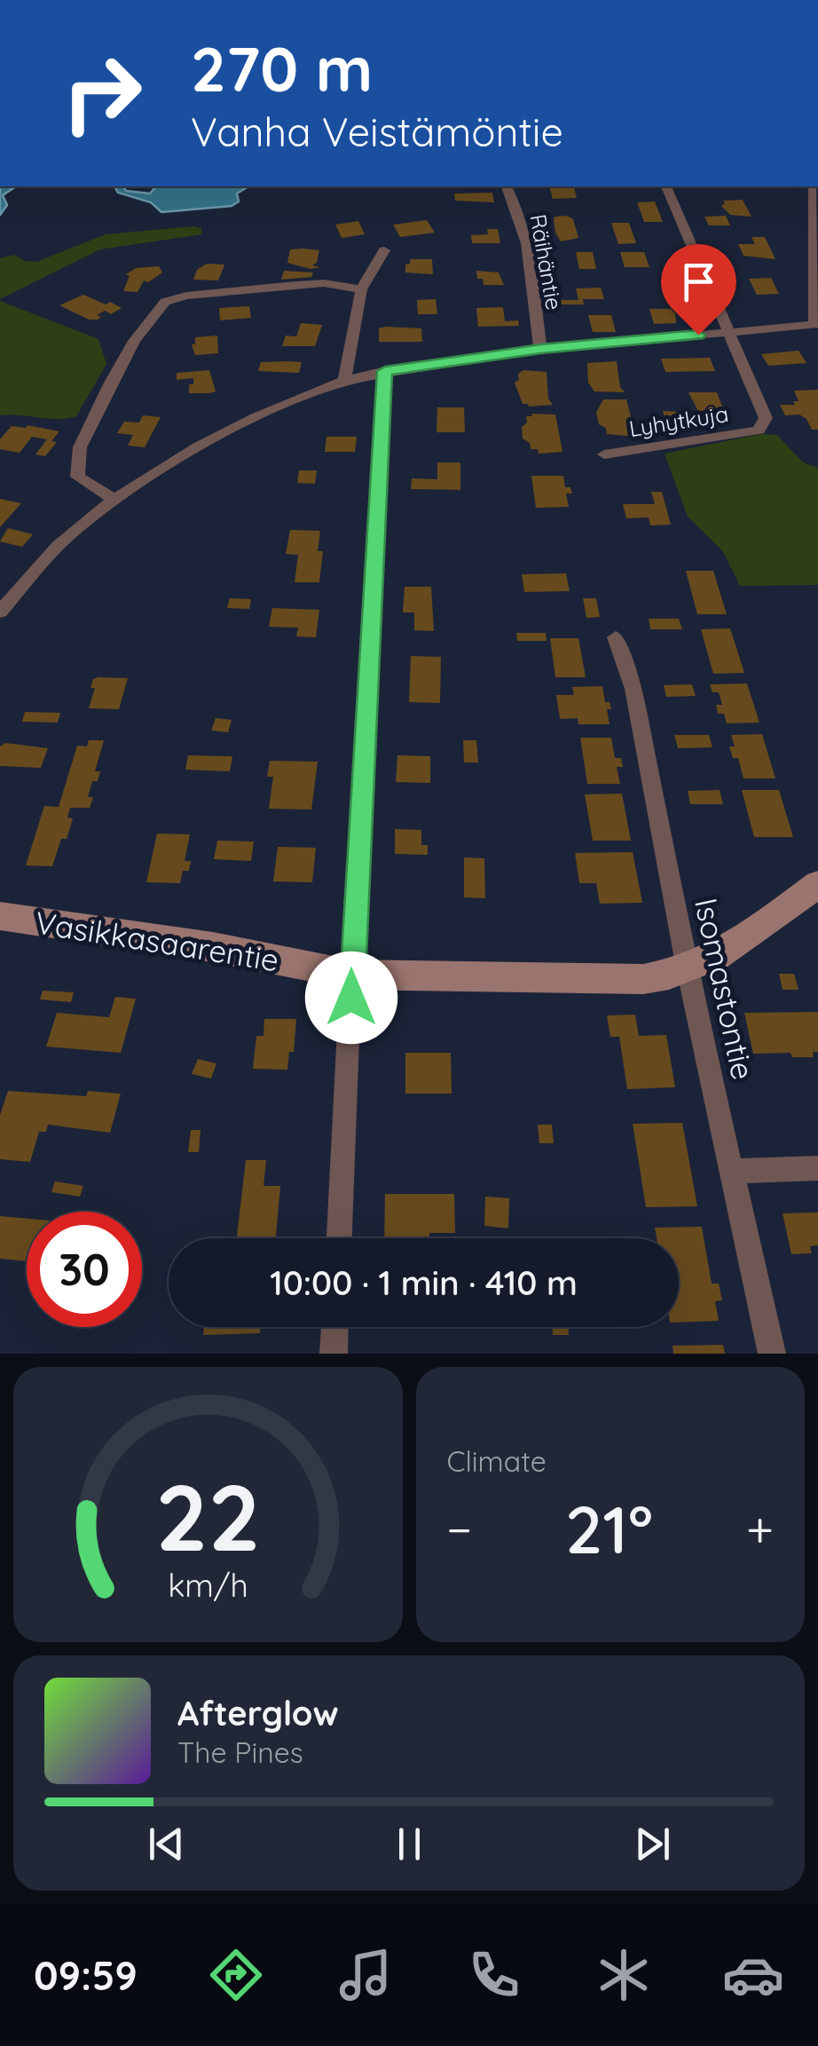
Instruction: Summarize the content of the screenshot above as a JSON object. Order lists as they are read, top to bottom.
{
  "streets": {
    "street": [
      "Räihäntie",
      "Lyhytkuja",
      "Vasikkasaarentie",
      "Isomastontie"
    ]
  },
  "crossings": [
    ["Vasikkasaarentie", "Isomastontie"]
  ],
  "page": {
    "turn": ["270 m", "Vanha Veistämöntie"],
    "limit": "30",
    "trip": "10:00 · 1 min · 410 m",
    "tile": "Climate",
    "heat": ["−", "21°", "+"],
    "song": ["Afterglow", "The Pines"],
    "tabs": "09:59",
    "gauge": ["22", "km/h"]
  }
}
